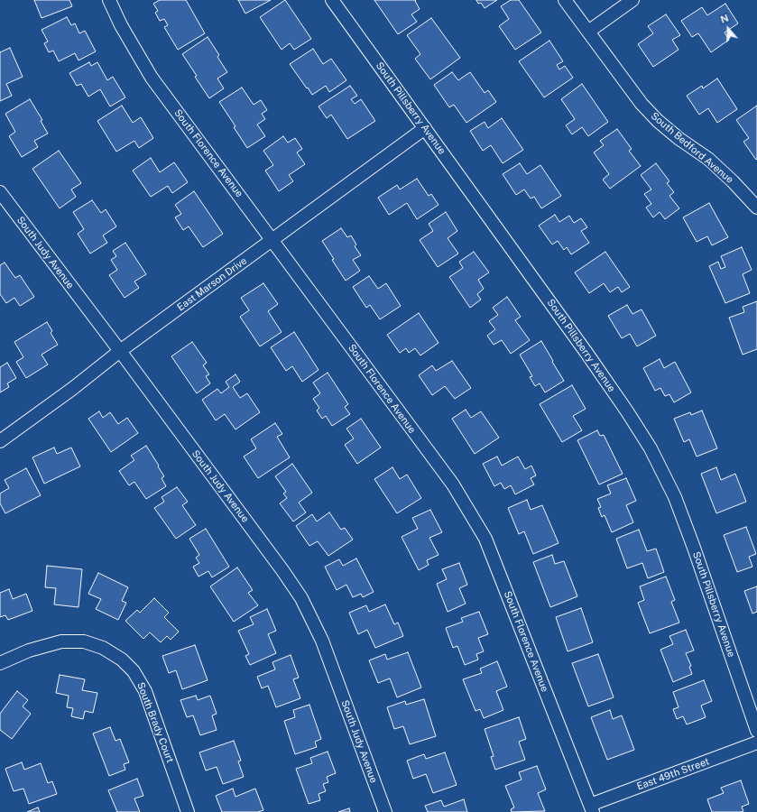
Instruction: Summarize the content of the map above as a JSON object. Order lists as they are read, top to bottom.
{
  "streets": {
    "street": [
      "South Pillsberry Avenue",
      "South Bedford Avenue",
      "South Florence Avenue",
      "South Judy Avenue",
      "East Marson Drive",
      "South Brady Court",
      "East 49th Street"
    ]
  },
  "crossings": [
    ["South Pillsberry Avenue", "East Marson Drive"],
    ["South Florence Avenue", "East Marson Drive"],
    ["South Florence Avenue", "East 49th Street"],
    ["South Judy Avenue", "East Marson Drive"]
  ],
  "north": "top"
}
